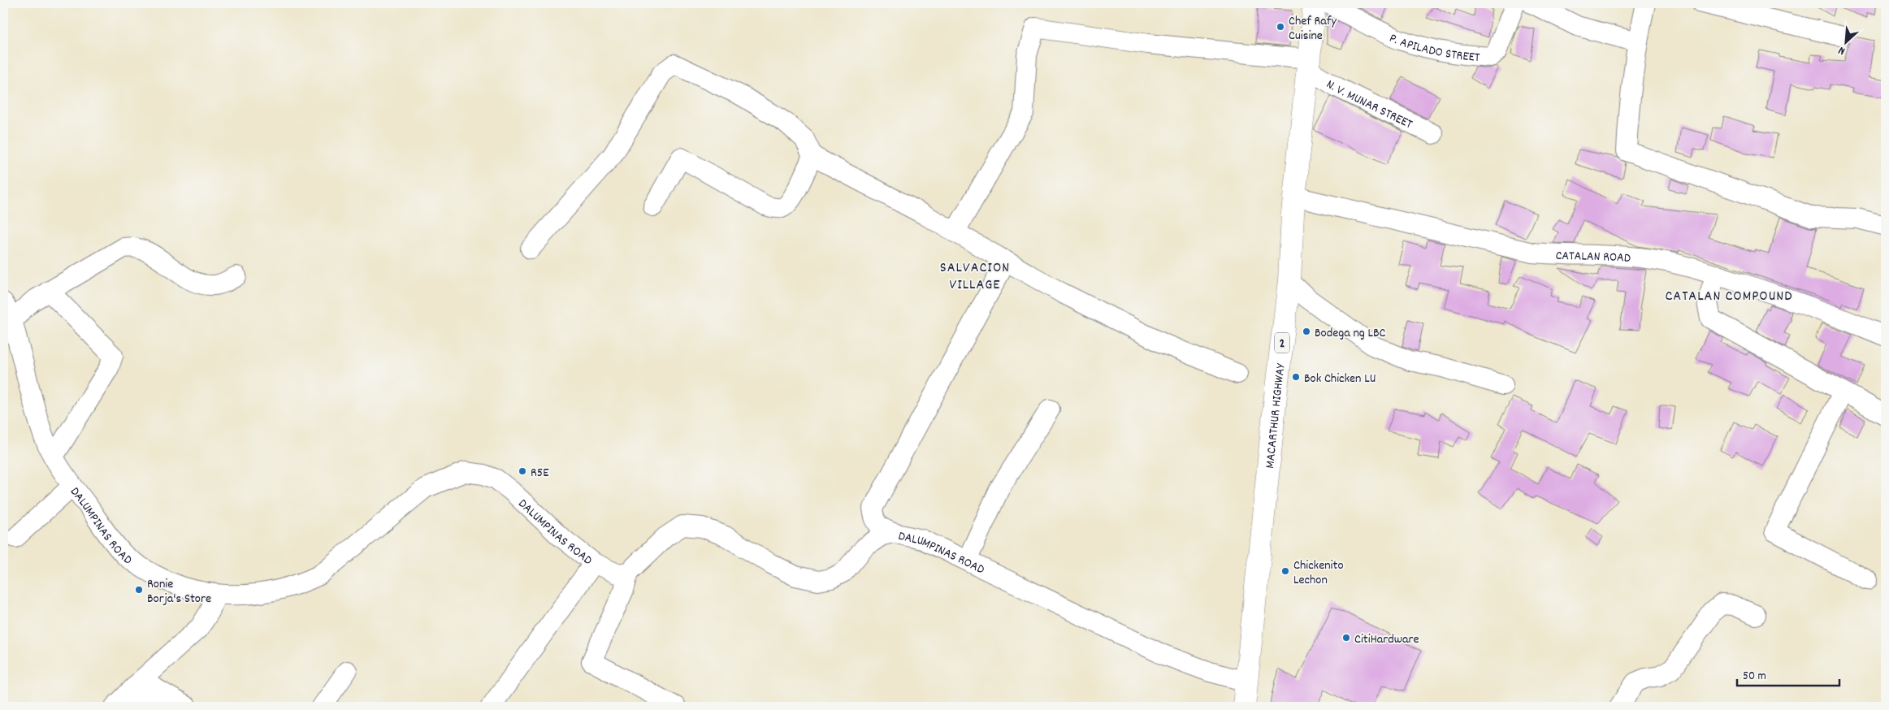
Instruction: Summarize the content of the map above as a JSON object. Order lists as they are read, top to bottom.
{
  "streets": {
    "main road": ["2", "MACARTHUR HIGHWAY"],
    "street": [
      "P. APILADO STREET",
      "N. V. MUNAR STREET",
      "CATALAN ROAD",
      "DALUMPINAS ROAD"
    ]
  },
  "crossings": [
    ["N. V. MUNAR STREET", "MACARTHUR HIGHWAY"],
    ["CATALAN ROAD", "MACARTHUR HIGHWAY"],
    ["MACARTHUR HIGHWAY", "DALUMPINAS ROAD"]
  ],
  "districts": ["SALVACION VILLAGE", "CATALAN COMPOUND"],
  "places": [
    "Chef Rafy Cuisine",
    "Bodega ng LBC",
    "Bok Chicken LU",
    "R5E",
    "Chickenito Lechon",
    "Ronie Borja's Store",
    "CitiHardware"
  ],
  "scale_bar": "50 m",
  "north": "bottom left"
}
